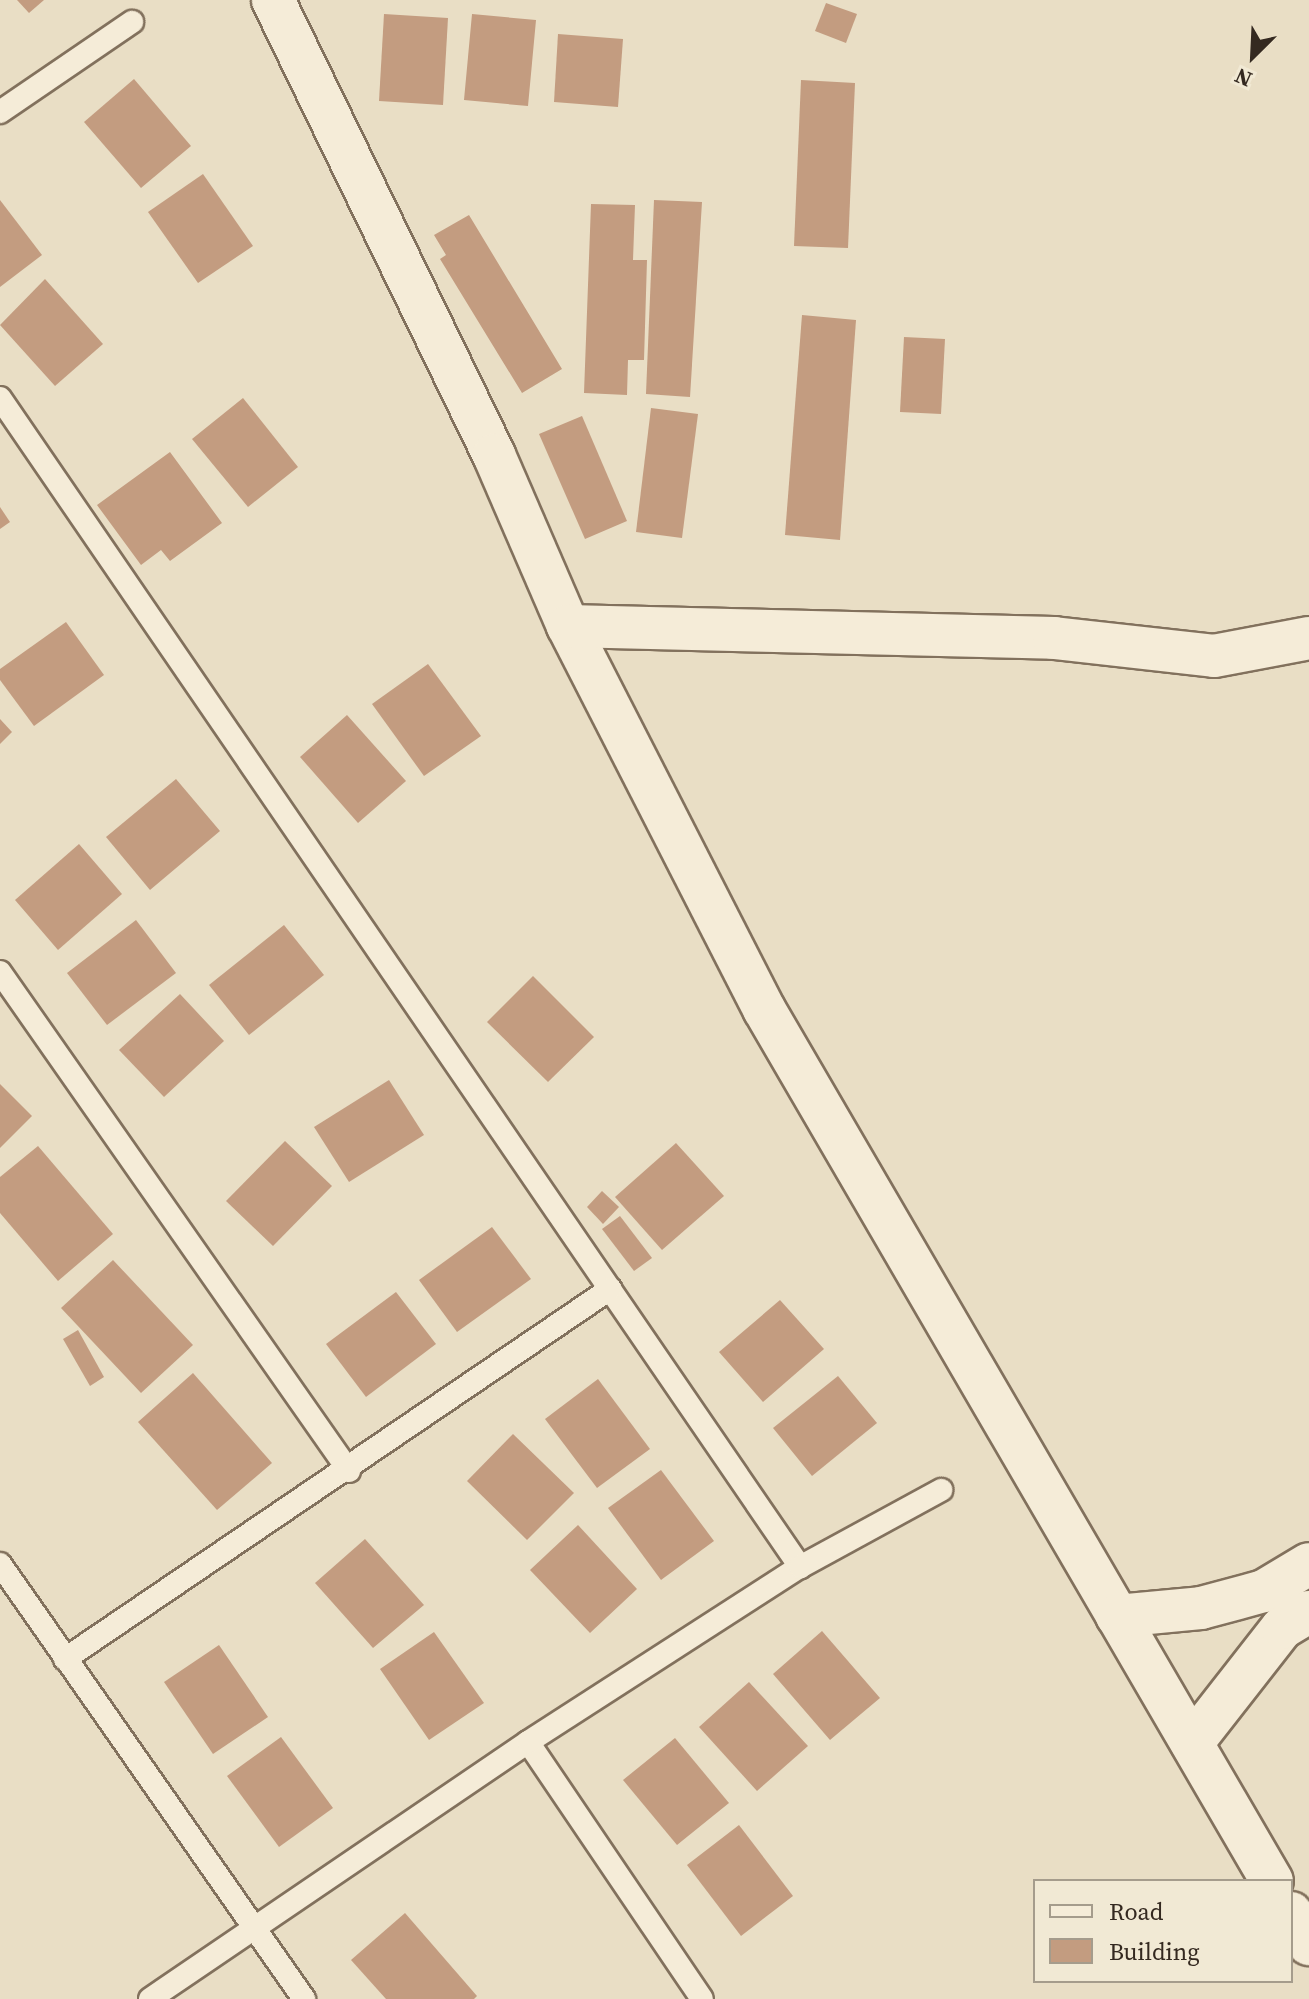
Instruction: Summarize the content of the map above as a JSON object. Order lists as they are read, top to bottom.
{
  "legend": ["Road", "Building"],
  "north": "bottom left"
}
